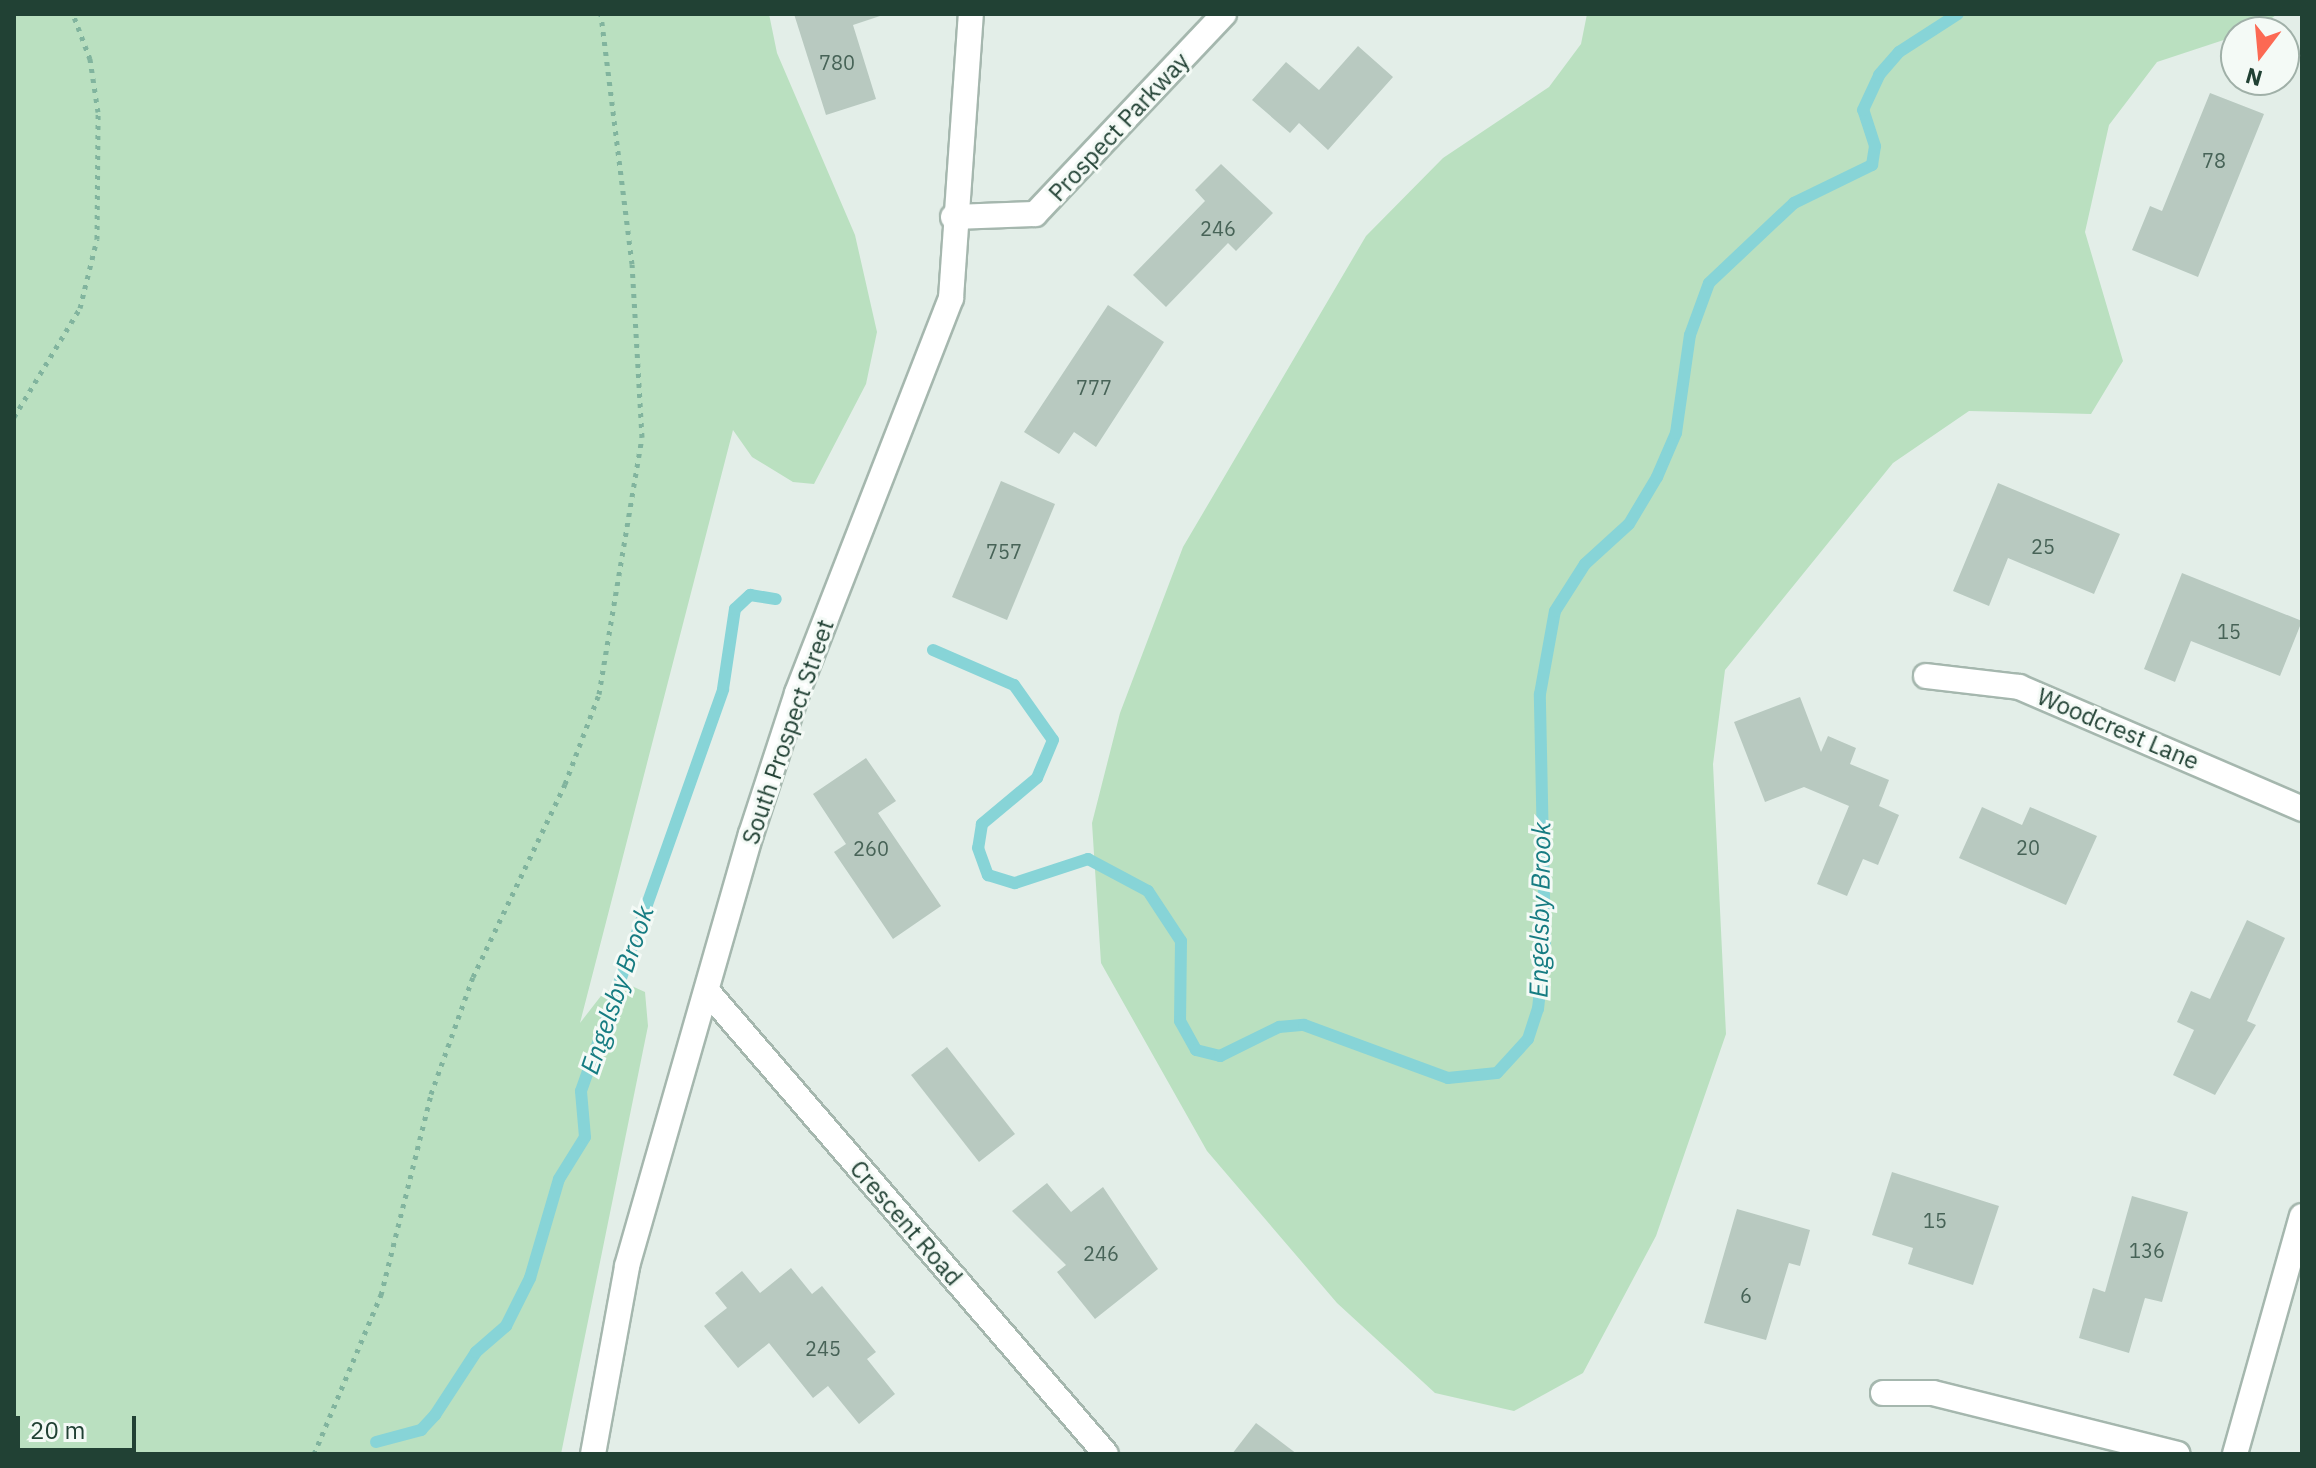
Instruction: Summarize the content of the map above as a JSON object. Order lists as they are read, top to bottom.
{
  "streets": {
    "street": [
      "Prospect Parkway",
      "Woodcrest Lane",
      "South Prospect Street",
      "Crescent Road"
    ]
  },
  "crossings": [
    ["Prospect Parkway", "South Prospect Street"],
    ["South Prospect Street", "Crescent Road"]
  ],
  "water": ["Engelsby Brook"],
  "house_numbers": [
    "780",
    "78",
    "246",
    "777",
    "25",
    "757",
    "15",
    "20",
    "260",
    "15",
    "136",
    "246",
    "6",
    "245"
  ],
  "scale_bar": "20 m",
  "north": "bottom"
}
